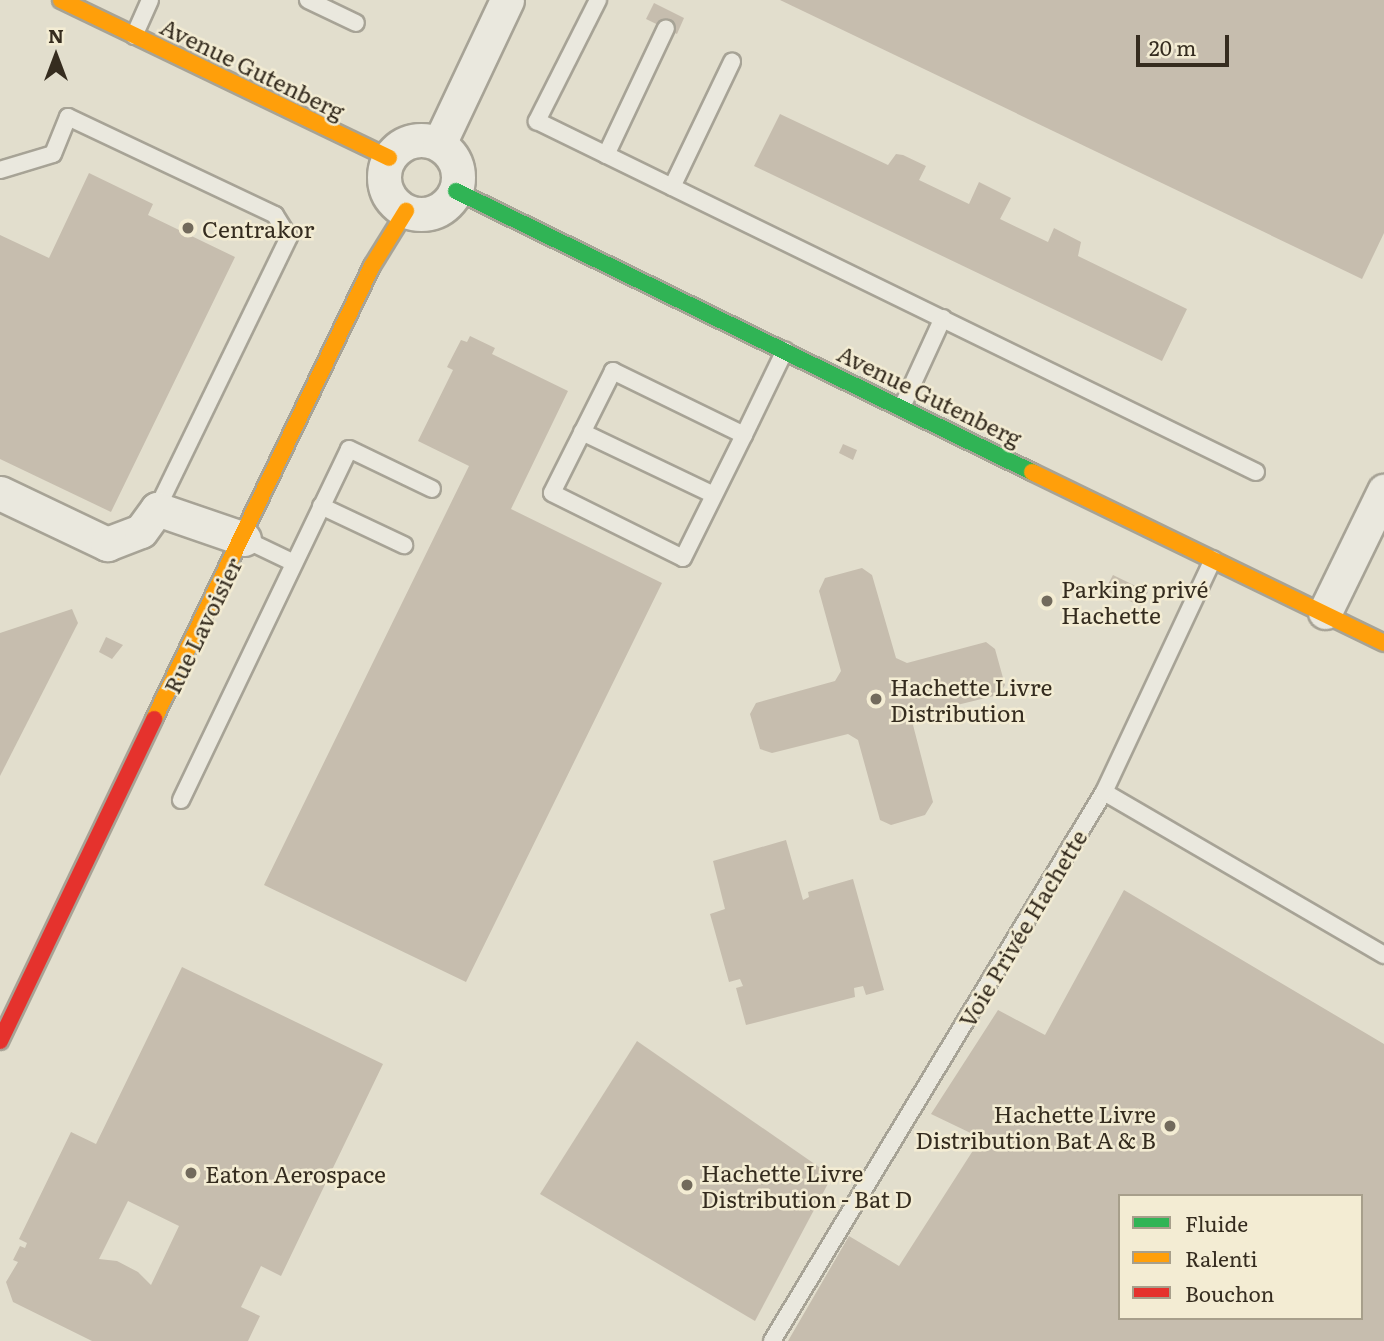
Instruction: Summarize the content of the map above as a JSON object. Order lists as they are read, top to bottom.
{
  "streets": {
    "street": ["Avenue Gutenberg", "Rue Lavoisier"],
    "lane": ["Voie Privée Hachette"]
  },
  "crossings": [
    ["Avenue Gutenberg", "Rue Lavoisier"],
    ["Avenue Gutenberg", "Voie Privée Hachette"]
  ],
  "places": [
    "Centrakor",
    "Parking privé Hachette",
    "Hachette Livre Distribution",
    "Hachette Livre Distribution Bat A & B",
    "Eaton Aerospace",
    "Hachette Livre Distribution - Bat D"
  ],
  "legend": ["Fluide", "Ralenti", "Bouchon"],
  "scale_bar": "20 m",
  "north": "top"
}
